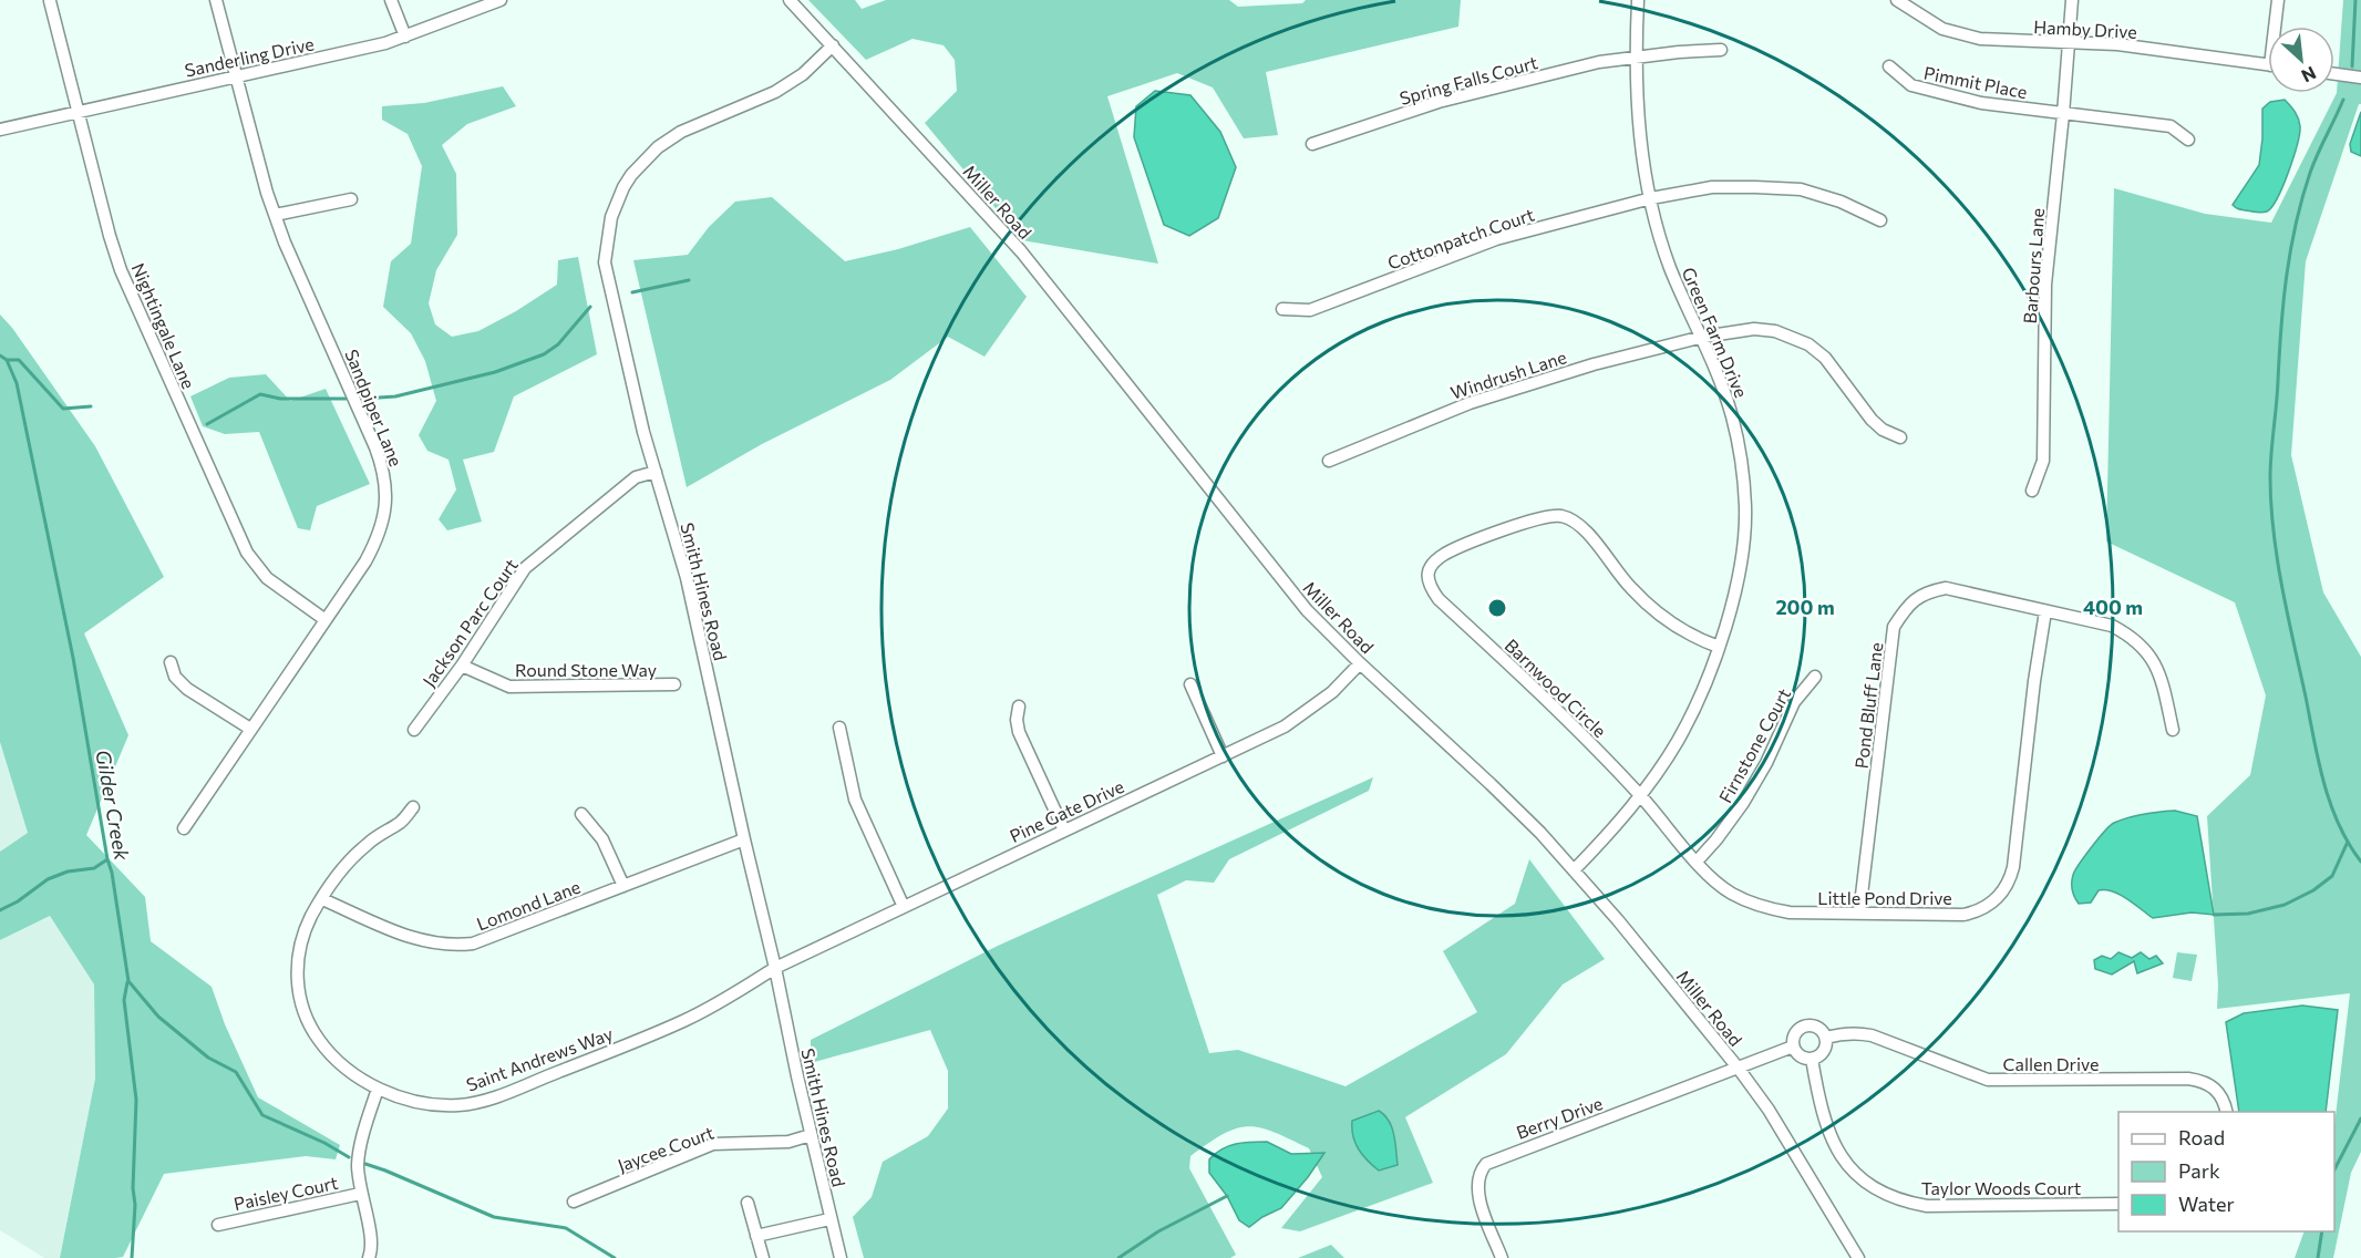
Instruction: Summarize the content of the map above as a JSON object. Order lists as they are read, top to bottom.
{
  "streets": {
    "street": [
      "Hamby Drive",
      "Sanderling Drive",
      "Spring Falls Court",
      "Pimmit Place",
      "Miller Road",
      "Cottonpatch Court",
      "Barbours Lane",
      "Nightingale Lane",
      "Green Farm Drive",
      "Windrush Lane",
      "Sandpiper Lane",
      "Smith Hines Road",
      "Jackson Parc Court",
      "Round Stone Way",
      "Barnwood Circle",
      "Pond Bluff Lane",
      "Firnstone Court",
      "Pine Gate Drive",
      "Little Pond Drive",
      "Lomond Lane",
      "Saint Andrews Way",
      "Callen Drive",
      "Berry Drive",
      "Jaycee Court",
      "Taylor Woods Court",
      "Paisley Court"
    ]
  },
  "crossings": [
    ["Hamby Drive", "Barbours Lane"],
    ["Sanderling Drive", "Nightingale Lane"],
    ["Sanderling Drive", "Sandpiper Lane"],
    ["Spring Falls Court", "Green Farm Drive"],
    ["Pimmit Place", "Barbours Lane"],
    ["Miller Road", "Green Farm Drive"],
    ["Miller Road", "Smith Hines Road"],
    ["Miller Road", "Pine Gate Drive"],
    ["Miller Road", "Berry Drive"],
    ["Cottonpatch Court", "Green Farm Drive"],
    ["Nightingale Lane", "Sandpiper Lane"],
    ["Green Farm Drive", "Windrush Lane"],
    ["Green Farm Drive", "Barnwood Circle"],
    ["Green Farm Drive", "Little Pond Drive"],
    ["Smith Hines Road", "Jackson Parc Court"],
    ["Smith Hines Road", "Pine Gate Drive"],
    ["Smith Hines Road", "Lomond Lane"],
    ["Smith Hines Road", "Saint Andrews Way"],
    ["Smith Hines Road", "Jaycee Court"],
    ["Jackson Parc Court", "Round Stone Way"],
    ["Barnwood Circle", "Little Pond Drive"],
    ["Pond Bluff Lane", "Little Pond Drive"],
    ["Firnstone Court", "Little Pond Drive"],
    ["Pine Gate Drive", "Saint Andrews Way"],
    ["Lomond Lane", "Saint Andrews Way"],
    ["Callen Drive", "Taylor Woods Court"]
  ],
  "water": ["Gilder Creek"],
  "legend": ["Road", "Park", "Water"],
  "north": "bottom right",
  "rings": ["200 m", "400 m"]
}
